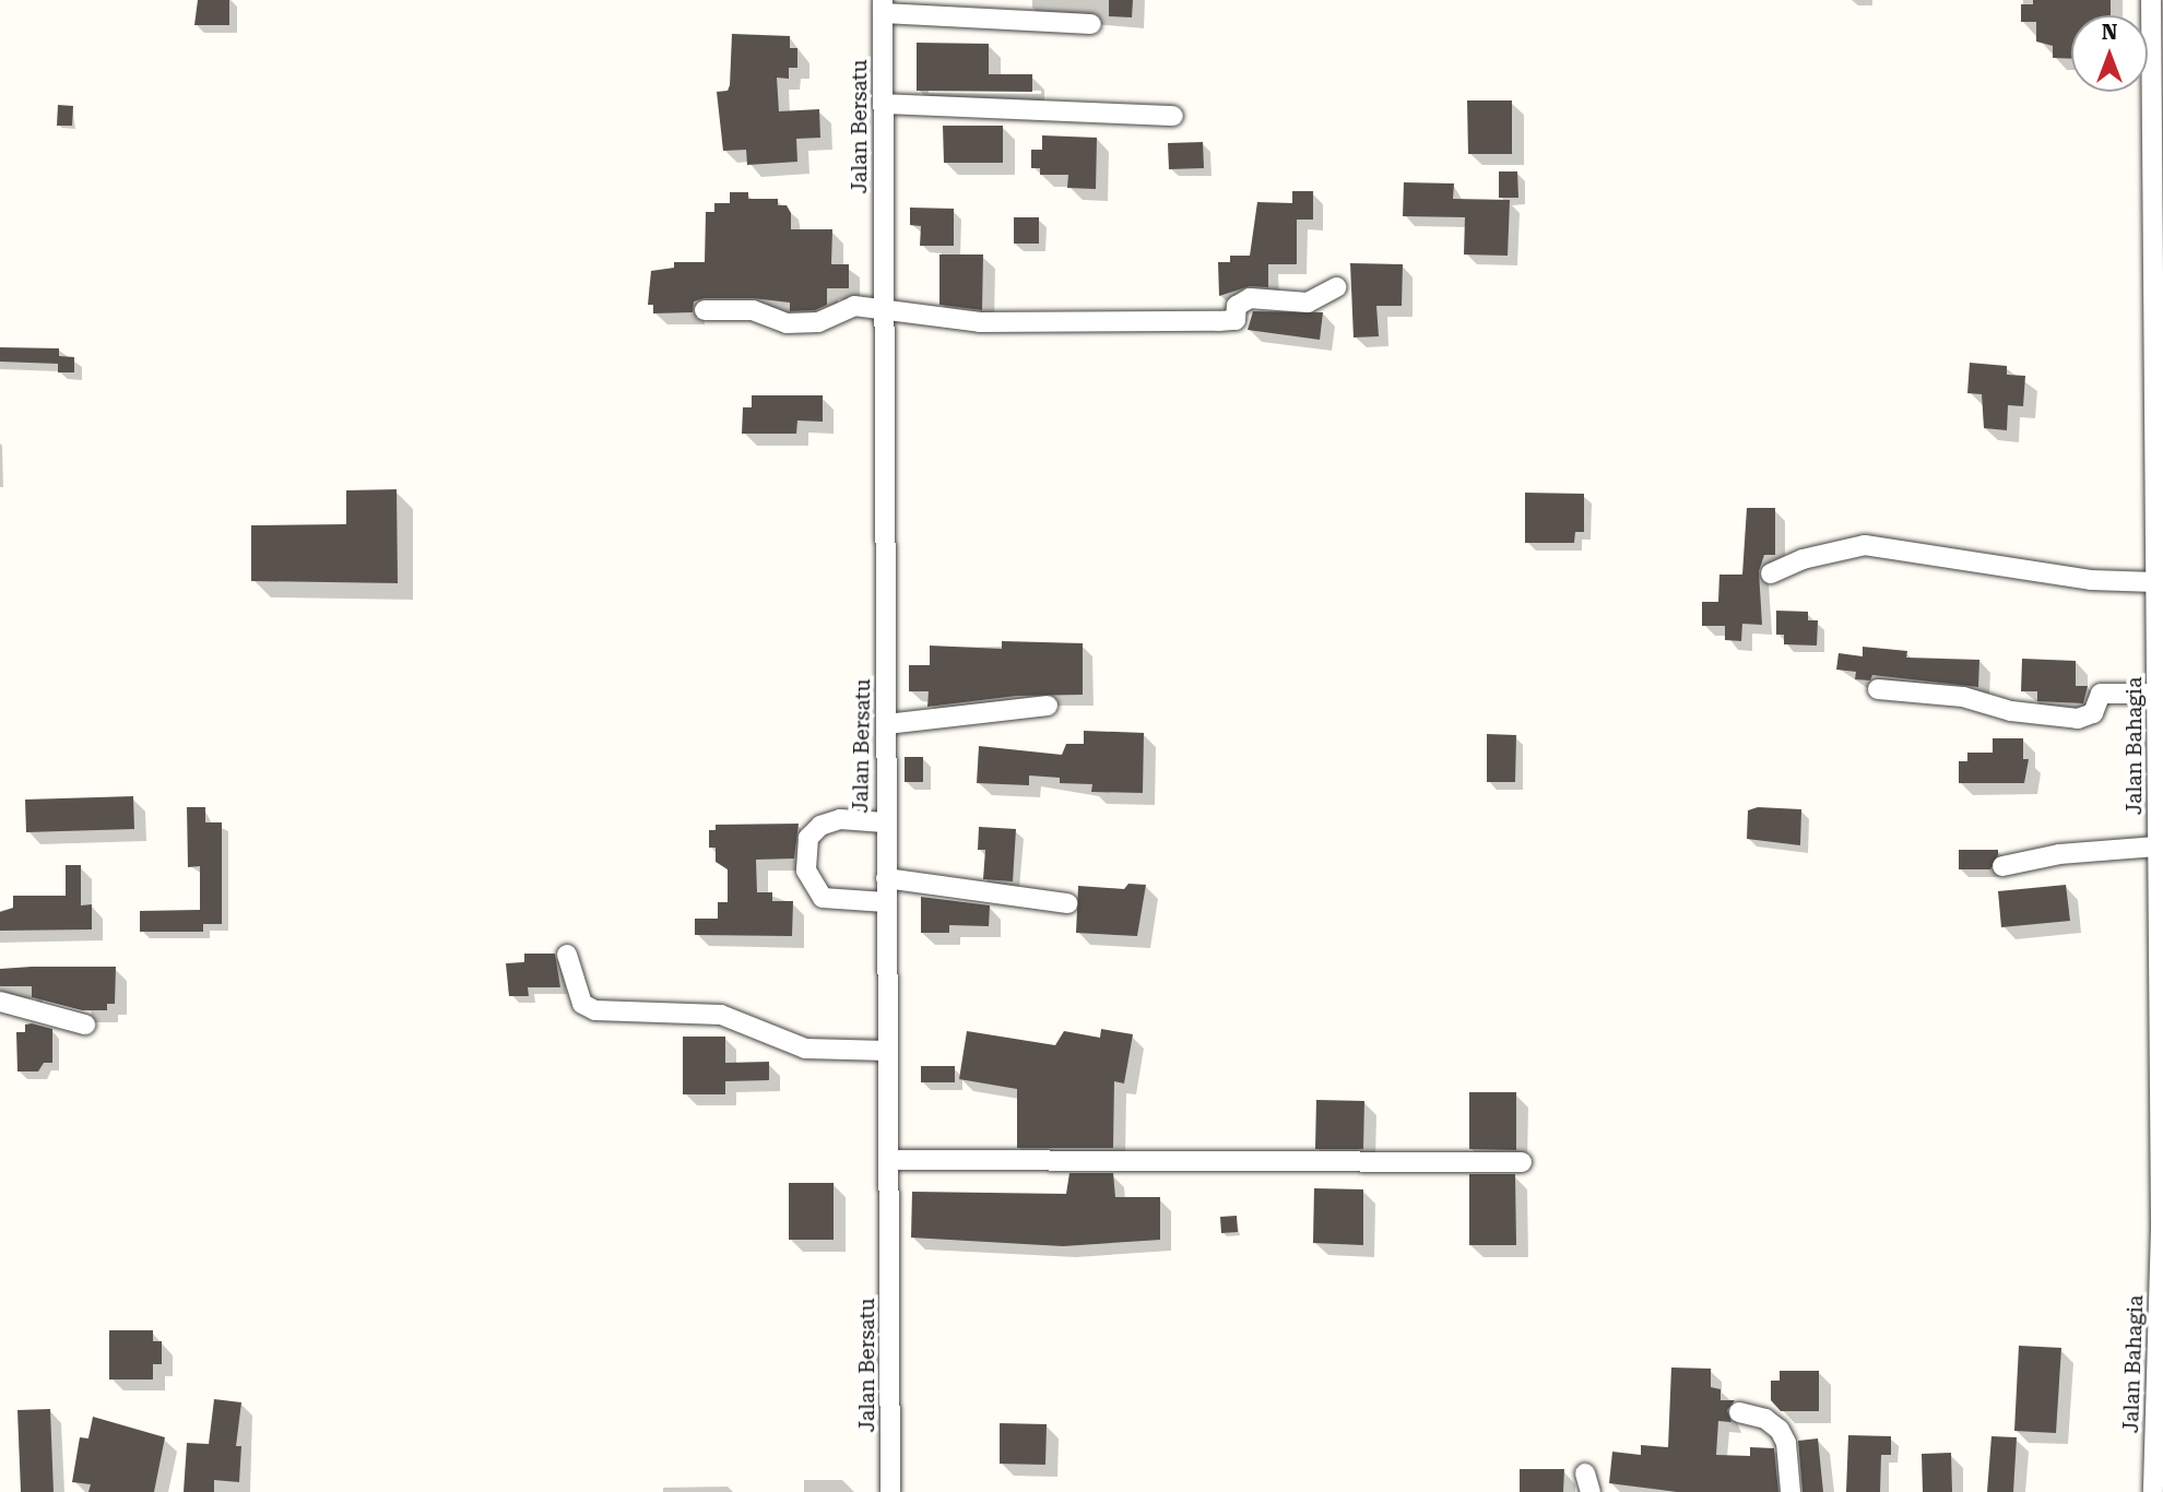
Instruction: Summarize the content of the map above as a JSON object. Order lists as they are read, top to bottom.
{
  "streets": {
    "street": ["Jalan Bersatu", "Jalan Bahagia"]
  },
  "north": "top"
}
